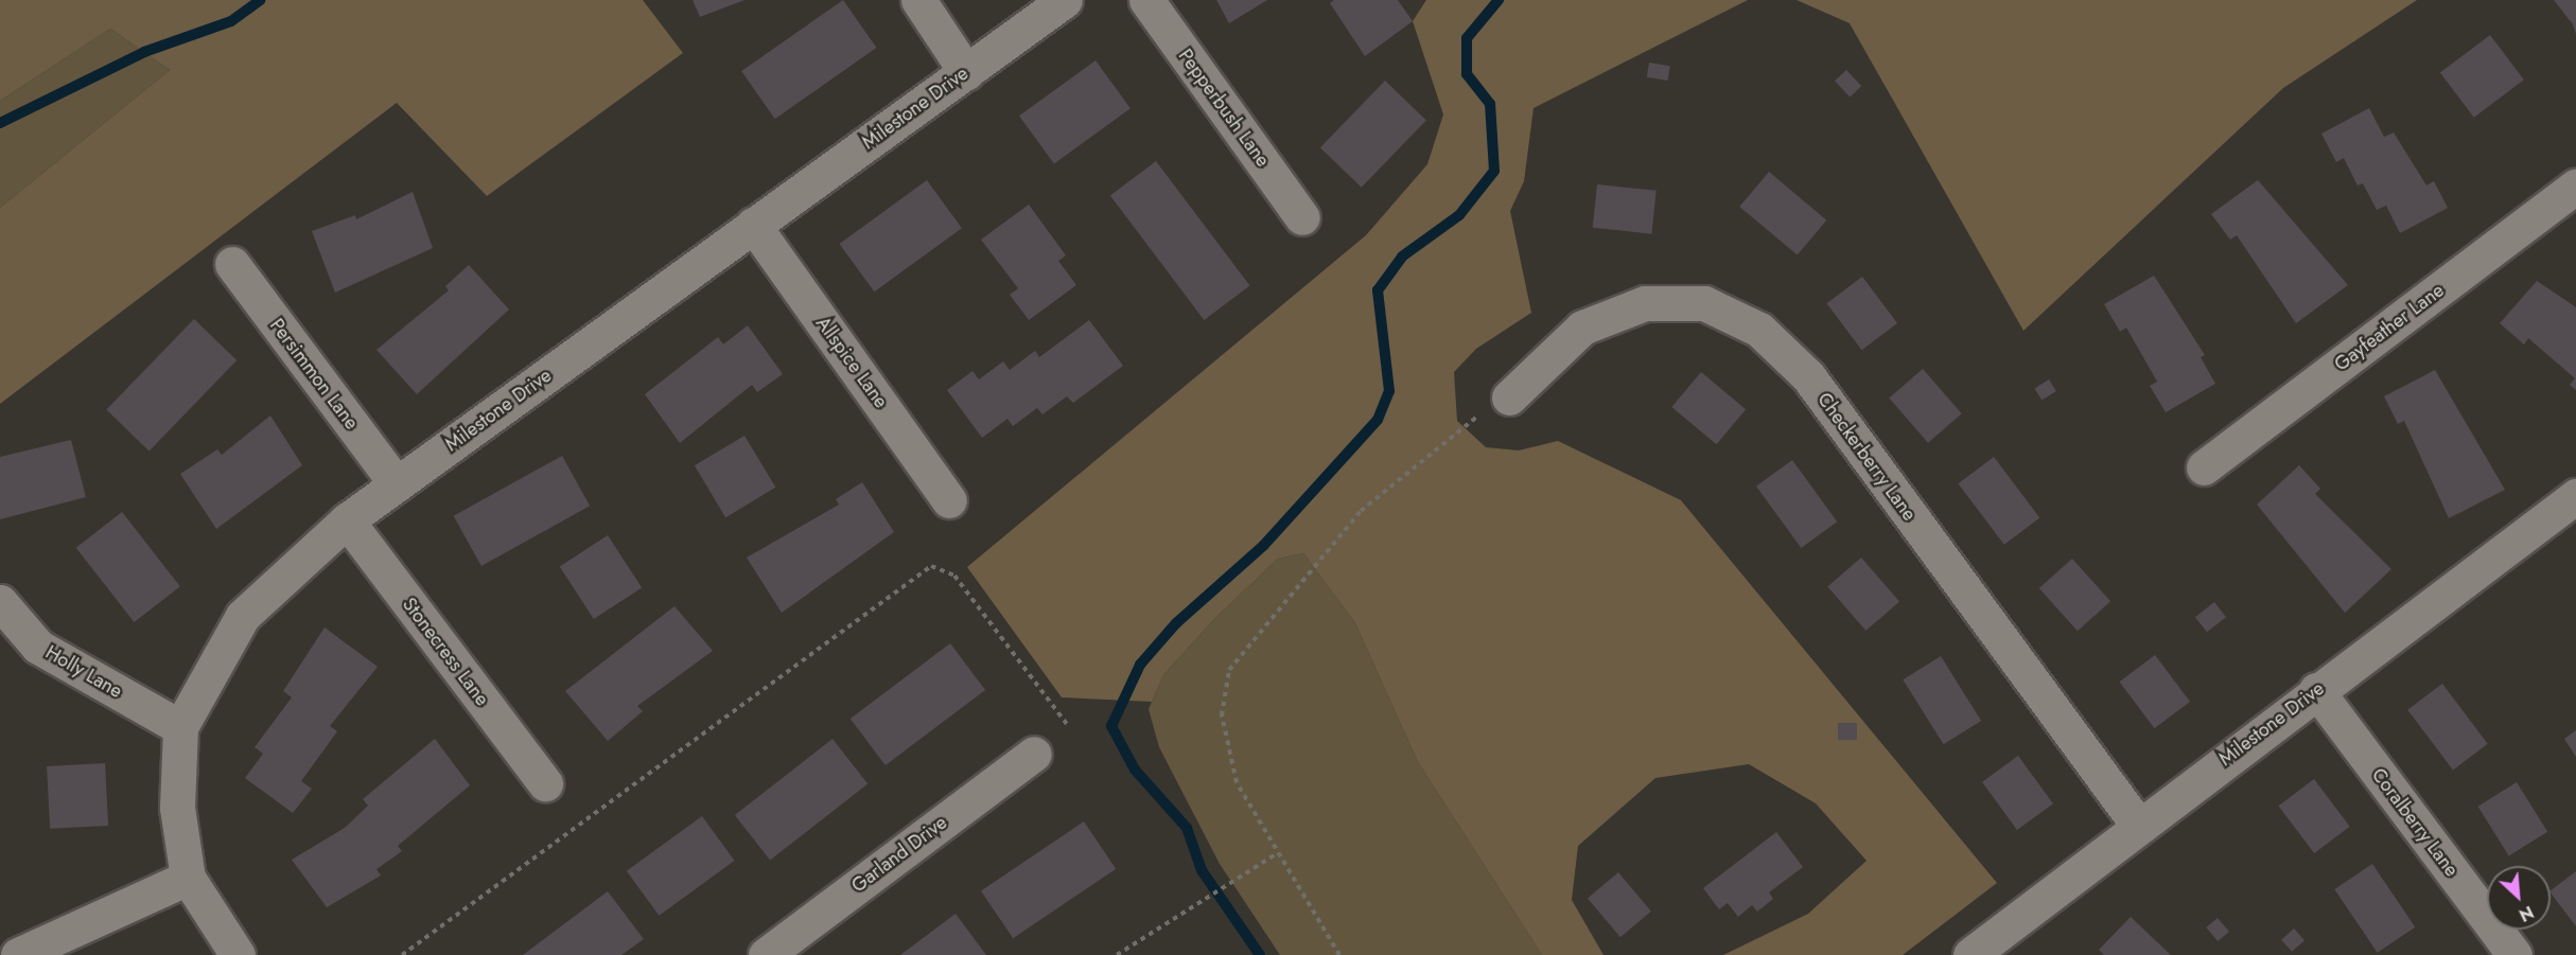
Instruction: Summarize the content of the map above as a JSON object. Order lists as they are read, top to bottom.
{
  "streets": {
    "street": [
      "Milestone Drive",
      "Pepperbush Lane",
      "Gayfeather Lane",
      "Allspice Lane",
      "Persimmon Lane",
      "Checkerberry Lane",
      "Stonecress Lane",
      "Holly Lane",
      "Coralberry Lane",
      "Garland Drive"
    ]
  },
  "crossings": [
    ["Milestone Drive", "Allspice Lane"],
    ["Milestone Drive", "Persimmon Lane"],
    ["Milestone Drive", "Checkerberry Lane"],
    ["Milestone Drive", "Stonecress Lane"],
    ["Milestone Drive", "Holly Lane"],
    ["Milestone Drive", "Coralberry Lane"]
  ],
  "north": "bottom right"
}
